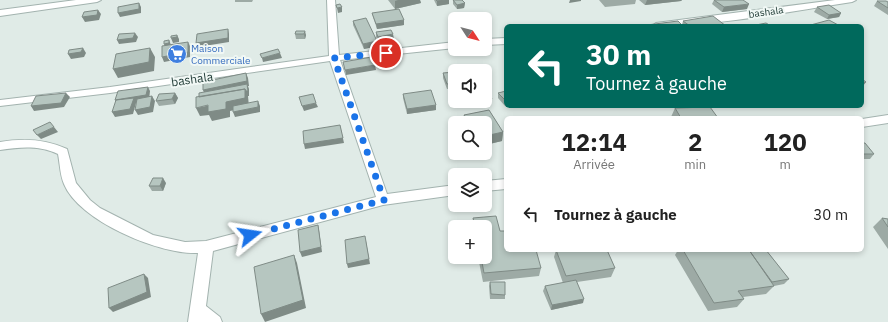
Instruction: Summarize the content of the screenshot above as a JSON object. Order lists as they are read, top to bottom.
{
  "streets": {
    "street": ["bashala"]
  },
  "places": {
    "supermarket": ["Maison Commerciale"]
  },
  "north": "bottom right",
  "page": {
    "map_buttons": "+",
    "turn": ["30 m", "Tournez à gauche"],
    "eta": [
      "12:14",
      "Arrivée",
      "2",
      "min",
      "120",
      "m"
    ],
    "list": [
      {
        "name": "Tournez à gauche",
        "value": "30 m"
      }
    ]
  }
}
